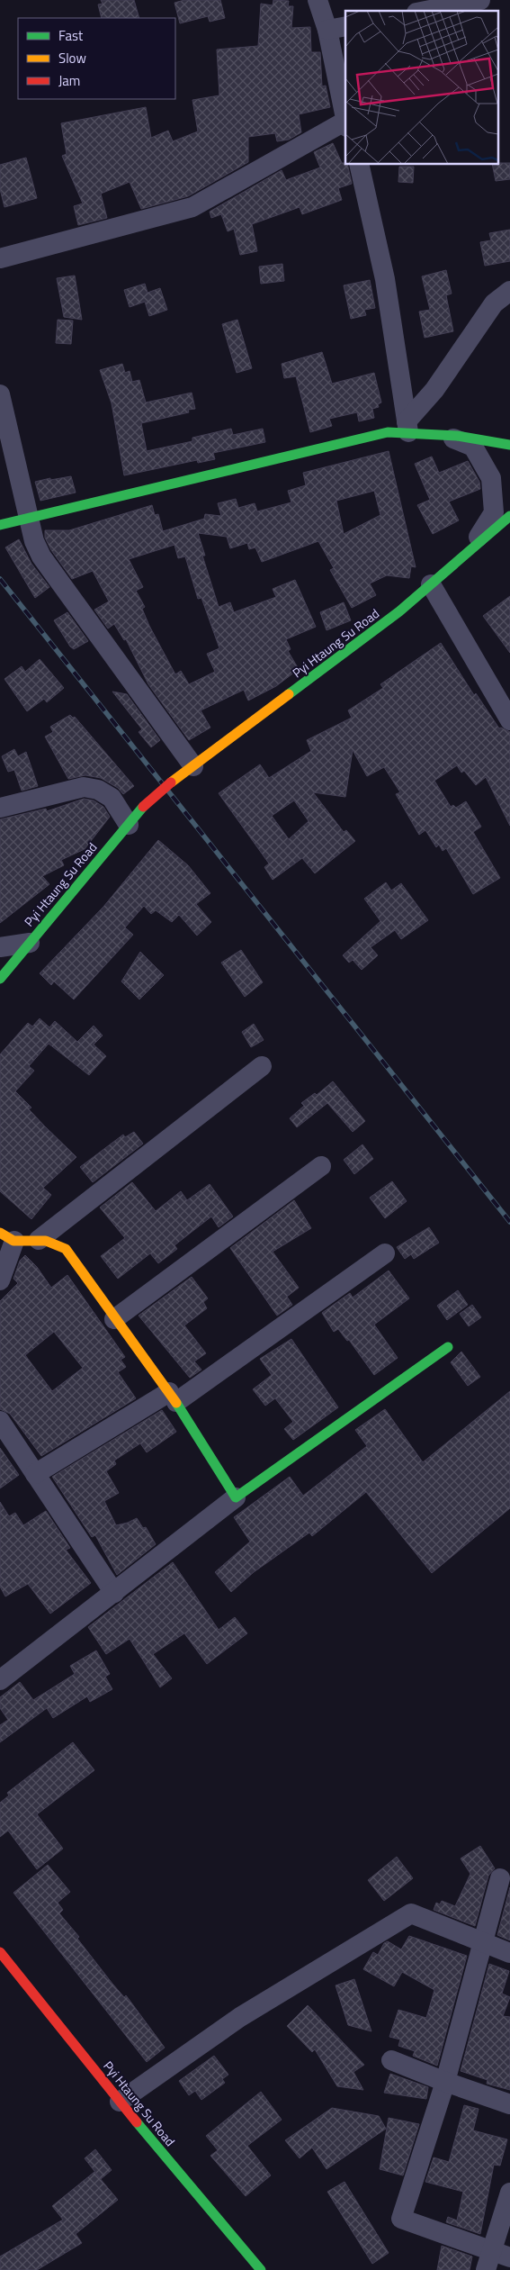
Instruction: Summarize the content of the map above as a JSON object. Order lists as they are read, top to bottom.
{
  "streets": {
    "main road": ["Pyi Htaung Su Road"]
  },
  "legend": ["Fast", "Slow", "Jam"]
}
